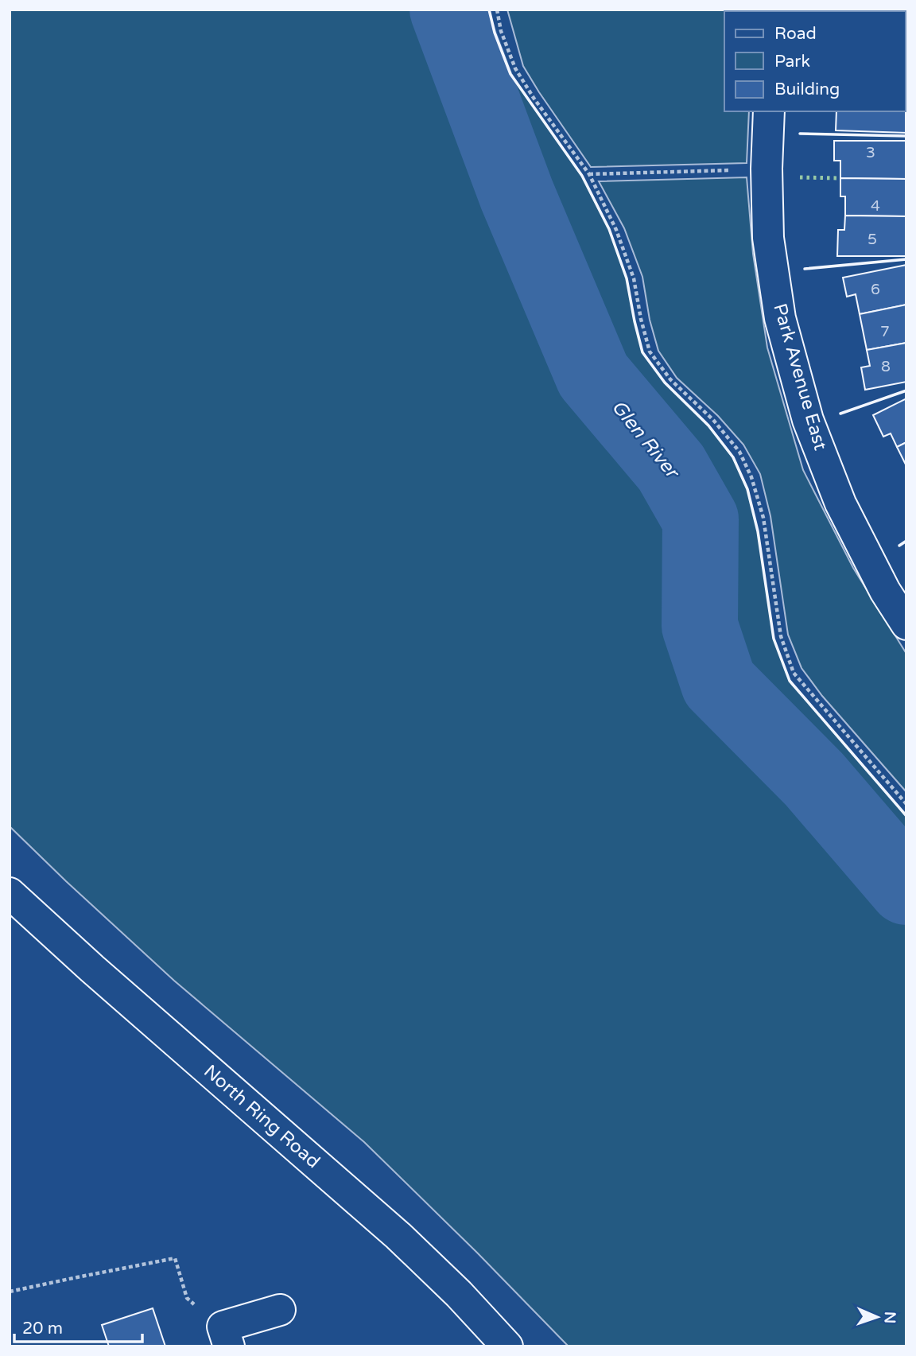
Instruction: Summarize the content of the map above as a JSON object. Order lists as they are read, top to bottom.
{
  "streets": {
    "main road": ["Park Avenue East", "North Ring Road"]
  },
  "water": ["Glen River"],
  "house_numbers": [
    "3",
    "4",
    "5",
    "6",
    "7",
    "8"
  ],
  "legend": ["Road", "Park", "Building"],
  "scale_bar": "20 m",
  "north": "right"
}
